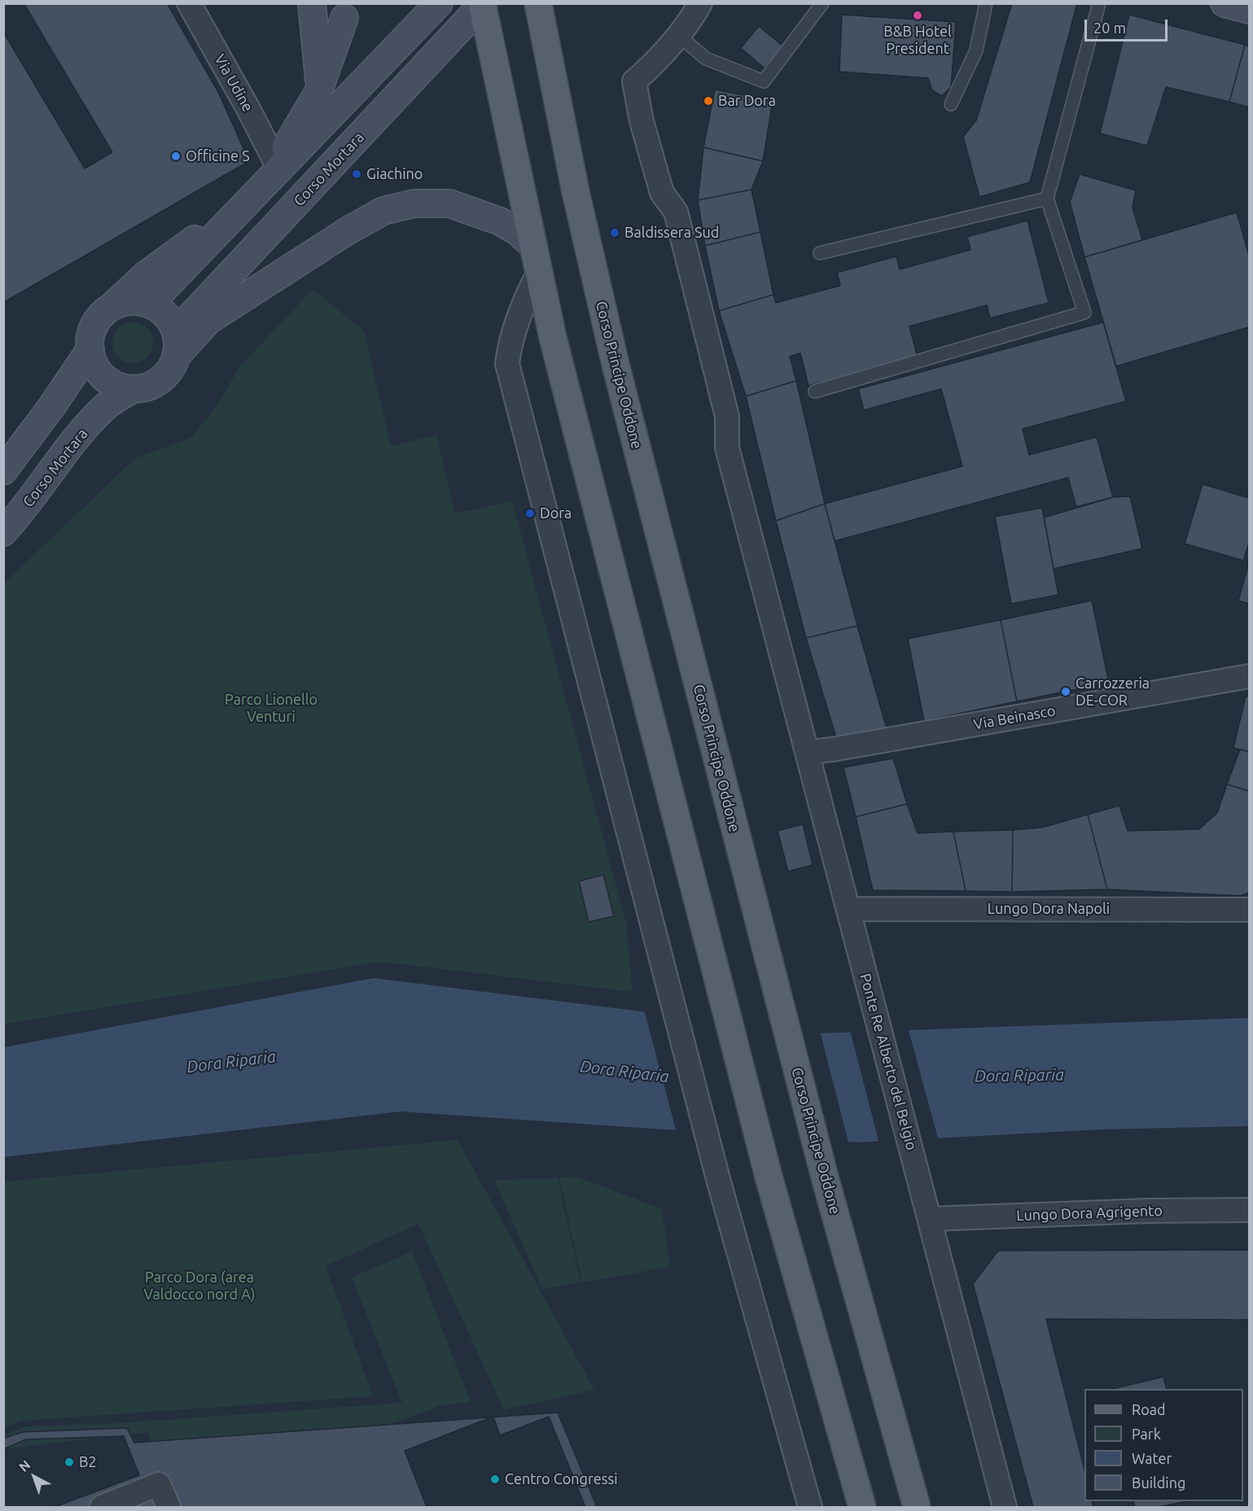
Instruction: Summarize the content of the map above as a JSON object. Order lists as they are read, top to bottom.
{
  "streets": {
    "main road": ["Corso Mortara", "Corso Principe Oddone"],
    "street": [
      "Via Udine",
      "Via Beinasco",
      "Lungo Dora Napoli",
      "Ponte Re Alberto del Belgio",
      "Lungo Dora Agrigento"
    ]
  },
  "crossings": [
    ["Lungo Dora Napoli", "Ponte Re Alberto del Belgio"],
    ["Ponte Re Alberto del Belgio", "Lungo Dora Agrigento"]
  ],
  "water": ["Dora Riparia"],
  "parks": ["Parco Lionello Venturi", "Parco Dora (area Valdocco nord A)"],
  "places": [
    "B&B Hotel President",
    "Bar Dora",
    "Officine S",
    "Giachino",
    "Baldissera Sud",
    "Dora",
    "Carrozzeria DE-COR",
    "B2",
    "Centro Congressi"
  ],
  "legend": [
    "Road",
    "Park",
    "Water",
    "Building"
  ],
  "scale_bar": "20 m",
  "north": "top left"
}
